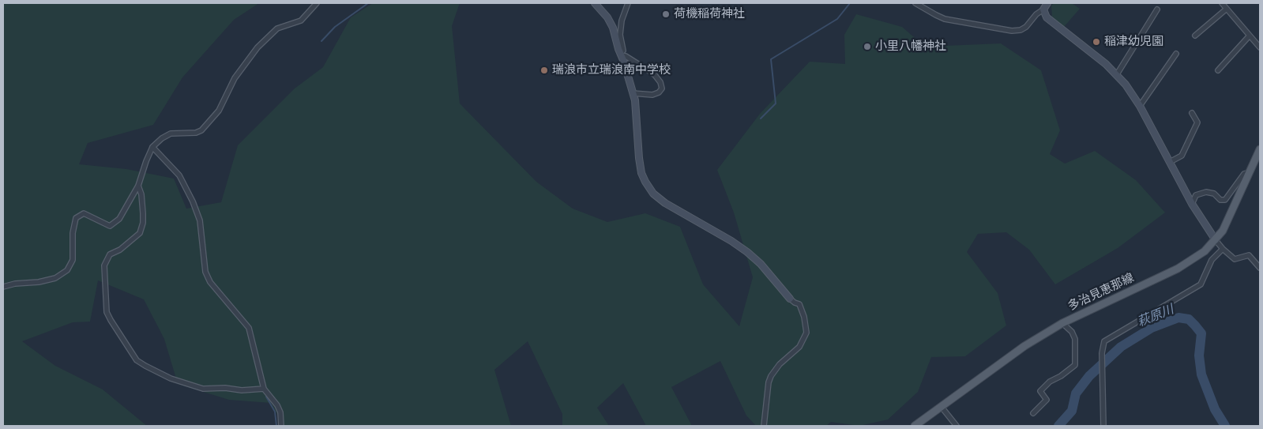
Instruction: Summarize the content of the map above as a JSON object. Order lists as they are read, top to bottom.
{
  "streets": {
    "main road": ["多治見恵那線"]
  },
  "water": ["萩原川"],
  "places": [
    "荷機稲荷神社",
    "稲津幼児園",
    "小里八幡神社",
    "瑞浪市立瑞浪南中学校"
  ]
}
